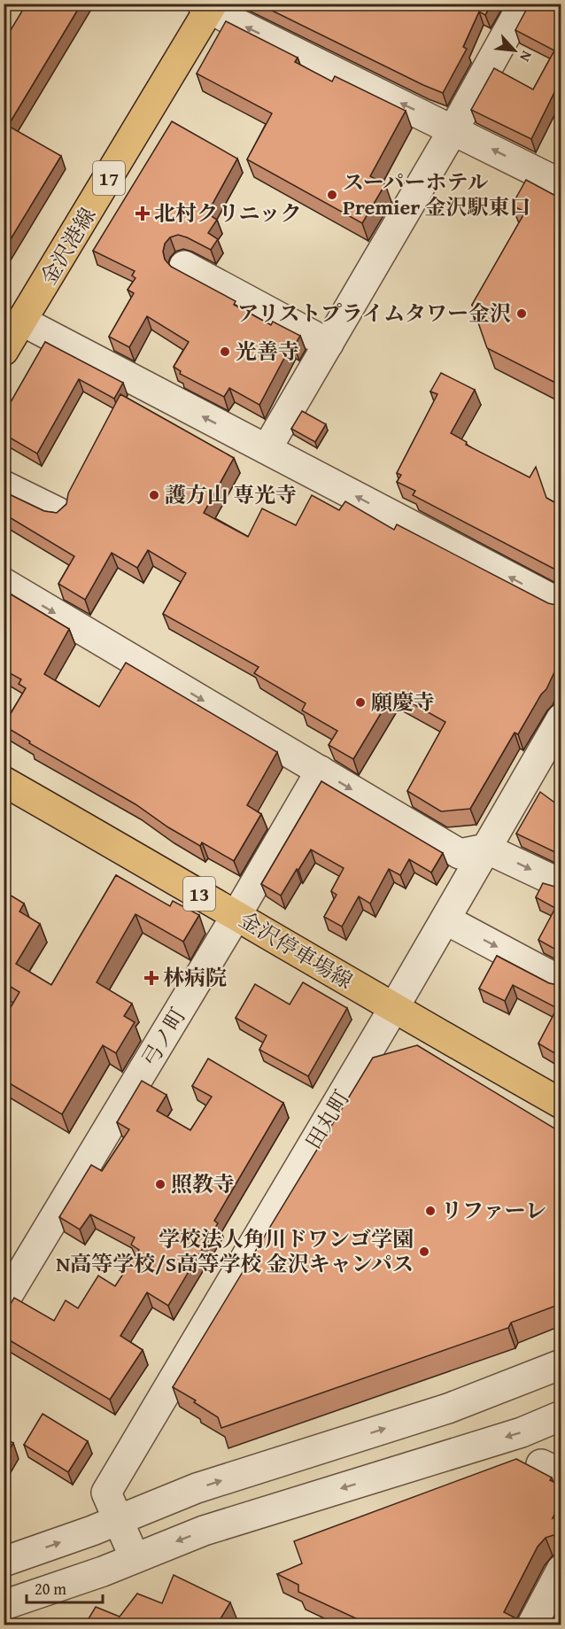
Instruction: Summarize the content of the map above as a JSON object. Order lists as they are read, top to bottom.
{
  "streets": {
    "main road": [
      "17",
      "金沢港線",
      "13",
      "金沢停車場線"
    ],
    "street": ["弓ノ町", "田丸町"]
  },
  "crossings": [
    ["金沢停車場線", "弓ノ町"],
    ["金沢停車場線", "田丸町"]
  ],
  "places": {
    "other": [
      "スーパーホテル Premier 金沢駅東口",
      "アリストプライムタワー金沢",
      "光善寺",
      "護方山 専光寺",
      "願慶寺",
      "照教寺",
      "リファーレ",
      "学校法人角川ドワンゴ学園 N高等学校/S高等学校 金沢キャンパス"
    ],
    "health": ["北村クリニック", "林病院"]
  },
  "scale_bar": "20 m",
  "north": "bottom right"
}
